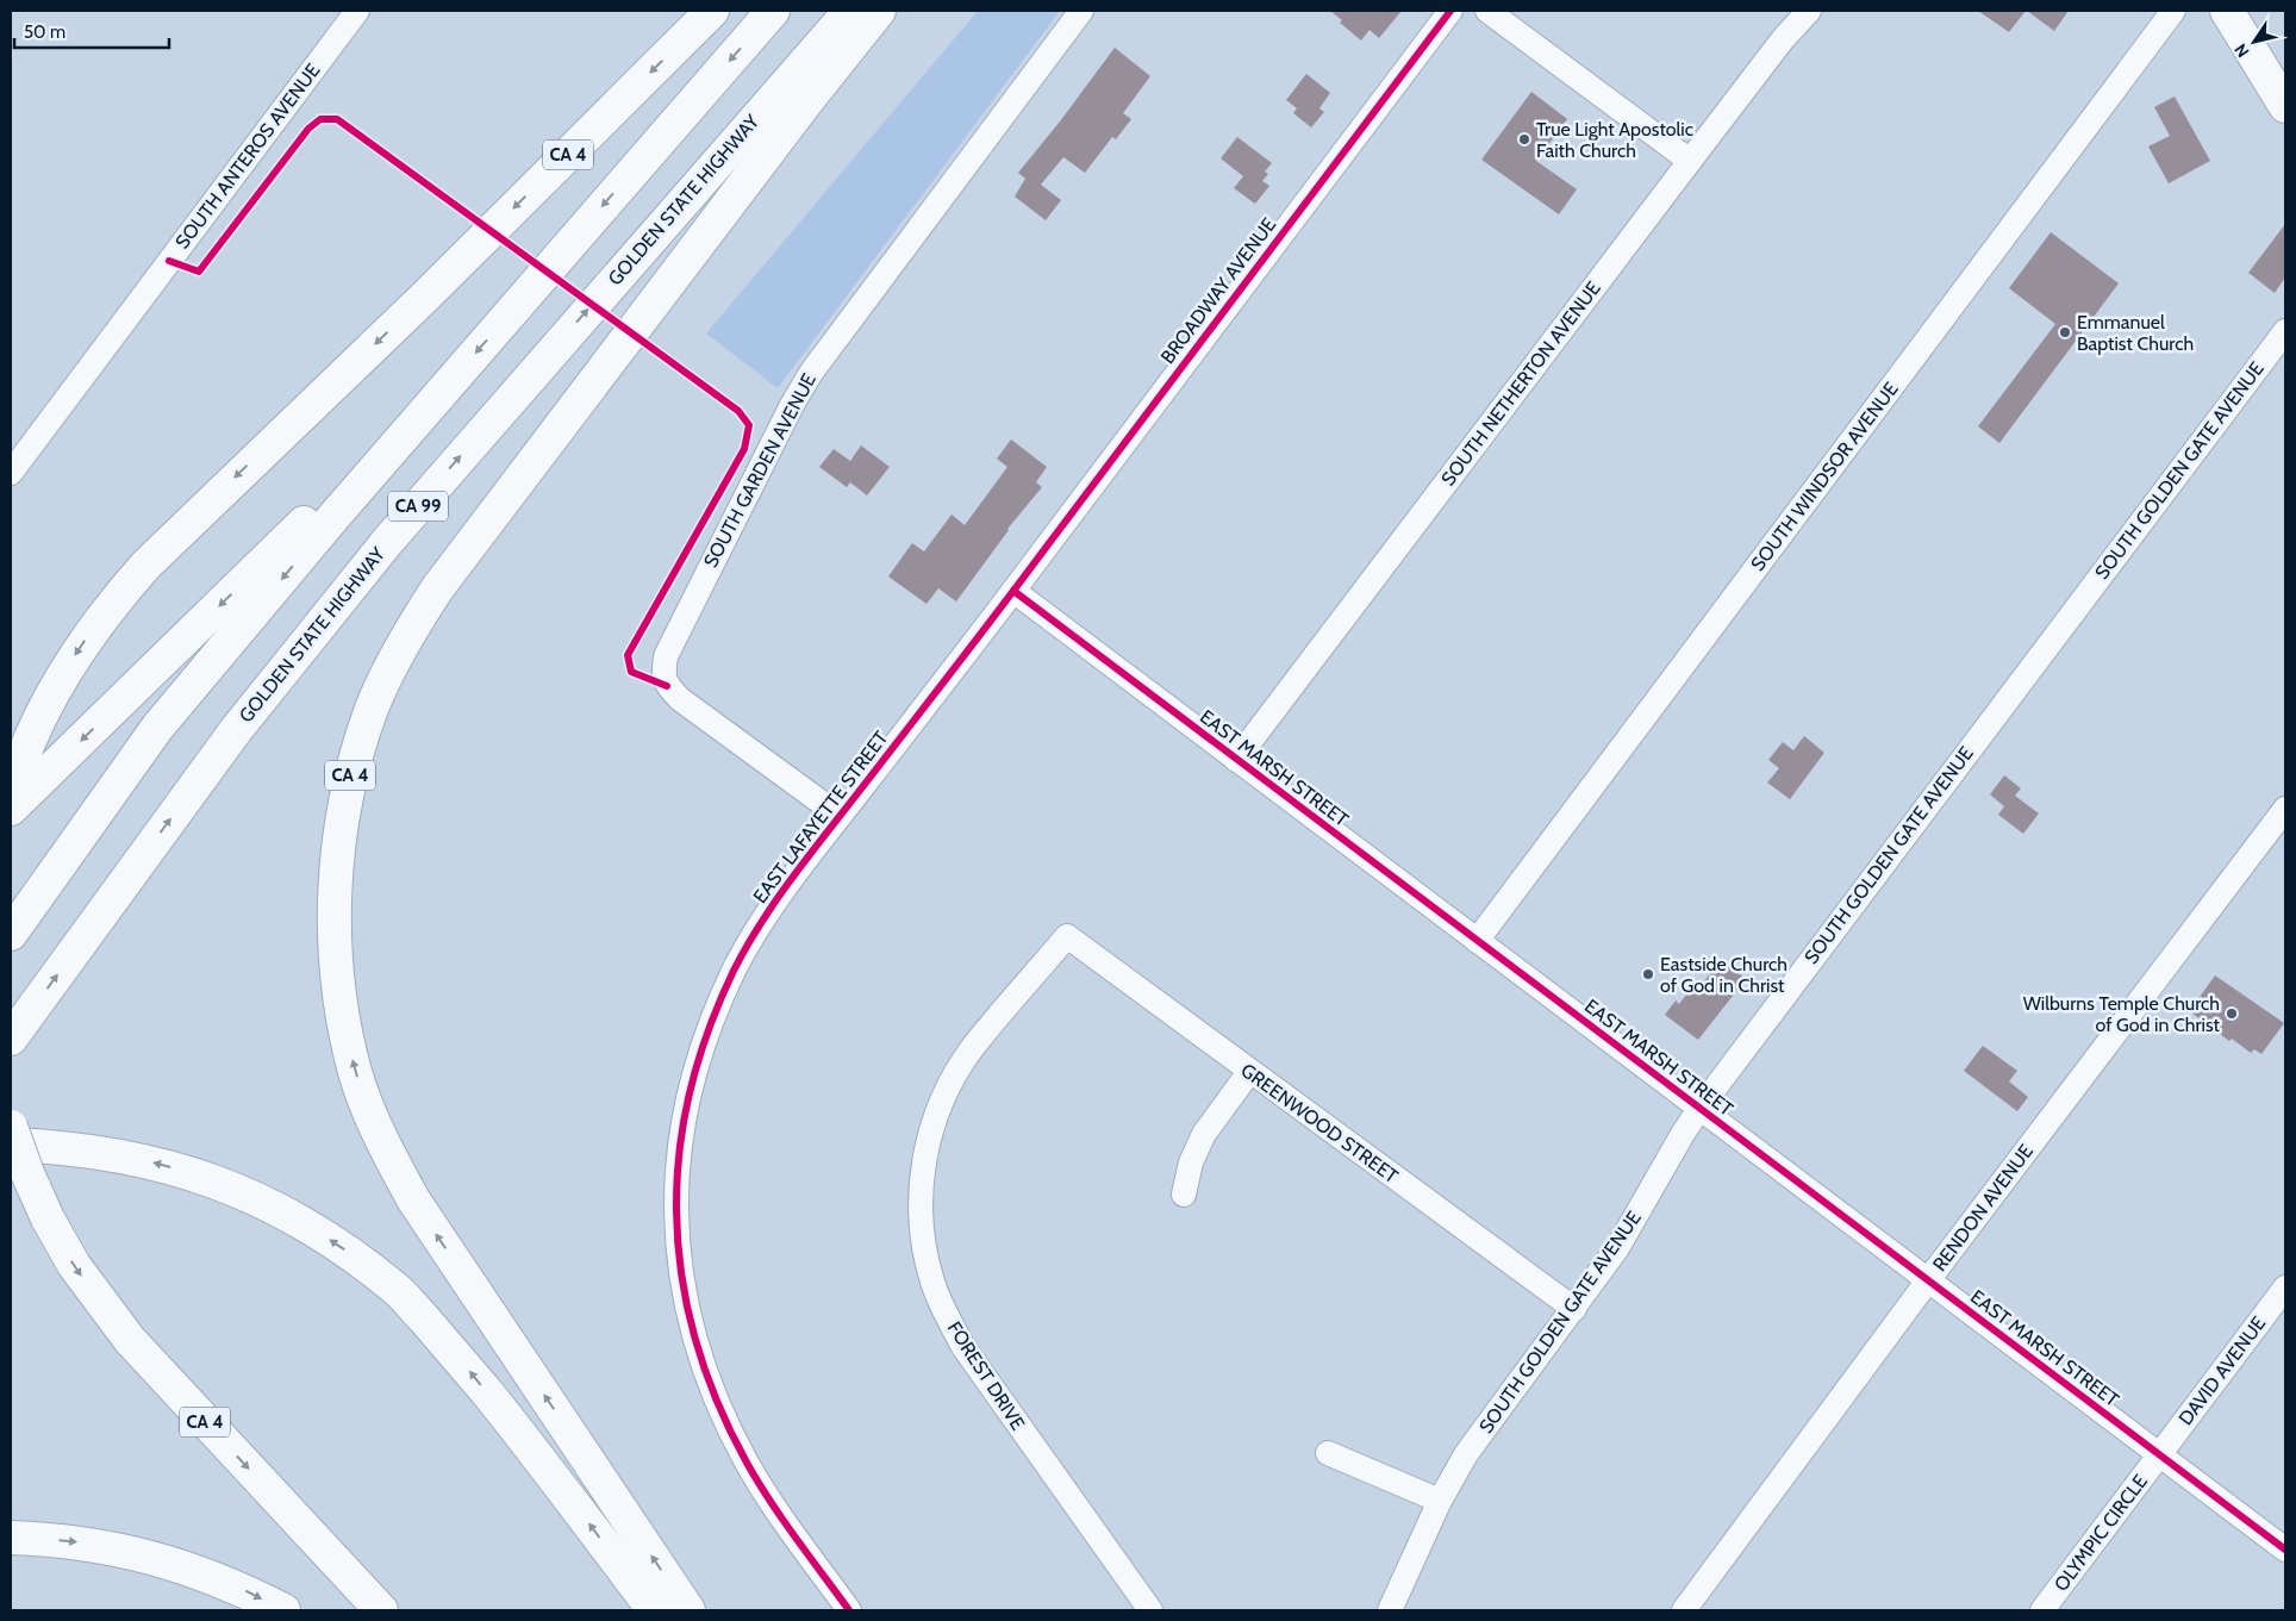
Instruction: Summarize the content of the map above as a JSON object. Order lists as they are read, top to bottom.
{
  "streets": {
    "main road": ["CA 4", "GOLDEN STATE HIGHWAY", "CA 99"],
    "street": [
      "SOUTH ANTEROS AVENUE",
      "BROADWAY AVENUE",
      "SOUTH NETHERTON AVENUE",
      "SOUTH GARDEN AVENUE",
      "SOUTH GOLDEN GATE AVENUE",
      "SOUTH WINDSOR AVENUE",
      "EAST MARSH STREET",
      "EAST LAFAYETTE STREET",
      "GREENWOOD STREET",
      "RENDON AVENUE",
      "DAVID AVENUE",
      "FOREST DRIVE",
      "OLYMPIC CIRCLE"
    ]
  },
  "crossings": [
    ["BROADWAY AVENUE", "EAST MARSH STREET"],
    ["BROADWAY AVENUE", "EAST LAFAYETTE STREET"],
    ["SOUTH NETHERTON AVENUE", "EAST MARSH STREET"],
    ["SOUTH GARDEN AVENUE", "EAST LAFAYETTE STREET"],
    ["SOUTH GOLDEN GATE AVENUE", "EAST MARSH STREET"],
    ["SOUTH GOLDEN GATE AVENUE", "GREENWOOD STREET"],
    ["SOUTH WINDSOR AVENUE", "EAST MARSH STREET"],
    ["EAST MARSH STREET", "EAST LAFAYETTE STREET"],
    ["EAST MARSH STREET", "RENDON AVENUE"],
    ["EAST MARSH STREET", "DAVID AVENUE"],
    ["EAST MARSH STREET", "OLYMPIC CIRCLE"],
    ["GREENWOOD STREET", "FOREST DRIVE"],
    ["DAVID AVENUE", "OLYMPIC CIRCLE"]
  ],
  "places": [
    "True Light Apostolic Faith Church",
    "Emmanuel Baptist Church",
    "Eastside Church of God in Christ",
    "Wilburns Temple Church of God in Christ"
  ],
  "scale_bar": "50 m",
  "north": "bottom left"
}
